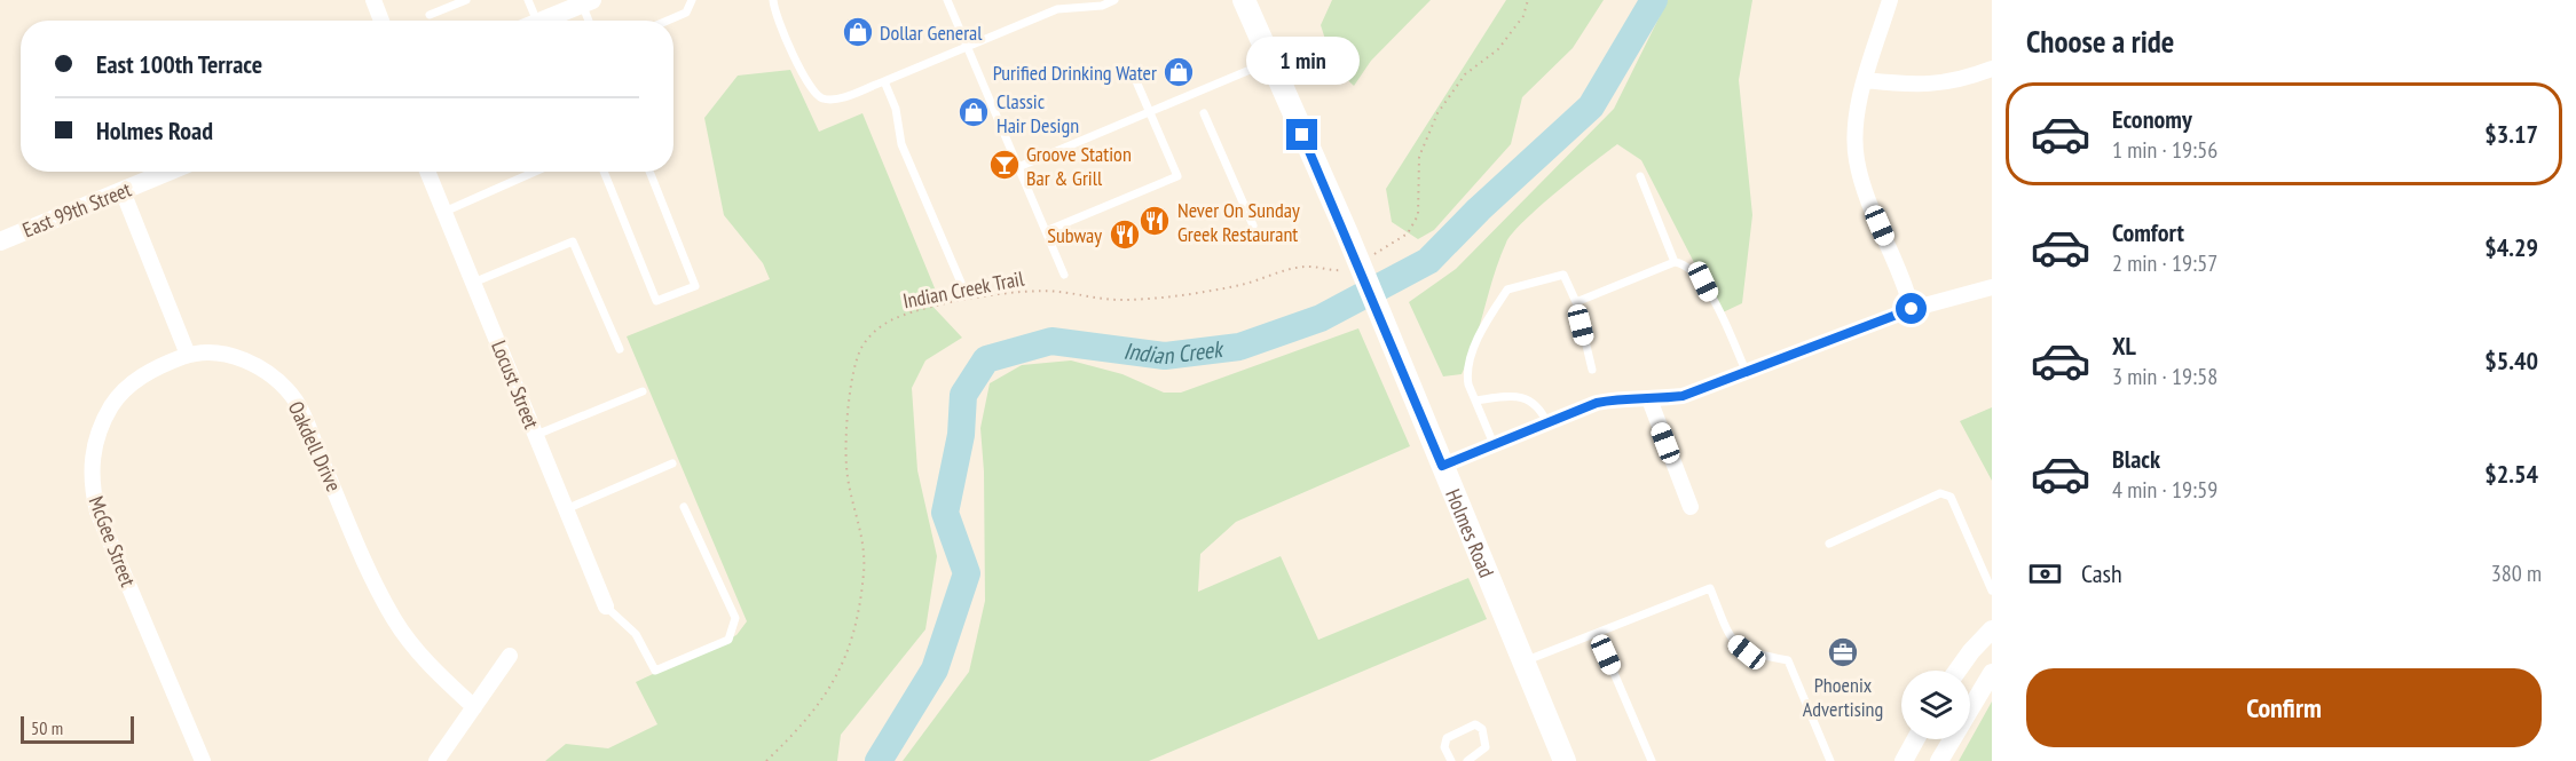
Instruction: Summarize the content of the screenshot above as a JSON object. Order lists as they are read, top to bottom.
{
  "streets": {
    "main road": ["Holmes Road"],
    "street": [
      "East 99th Street",
      "Locust Street",
      "Oakdell Drive",
      "McGee Street"
    ],
    "path": ["Indian Creek Trail"]
  },
  "crossings": [
    ["Oakdell Drive", "McGee Street"]
  ],
  "water": ["Indian Creek"],
  "places": {
    "shop": ["Dollar General", "Purified Drinking Water", "Classic Hair Design"],
    "bar": ["Groove Station Bar & Grill"],
    "restaurant": ["Never On Sunday Greek Restaurant", "Subway"],
    "office": ["Phoenix Advertising"]
  },
  "scale_bar": "50 m",
  "page": {
    "heading": "Choose a ride",
    "banner": ["East 100th Terrace", "Holmes Road"],
    "bubble": "1 min",
    "list": [
      {
        "name": "Economy",
        "note": "1 min · 19:56",
        "value": "$3.17"
      },
      {
        "name": "Comfort",
        "note": "2 min · 19:57",
        "value": "$4.29"
      },
      {
        "name": "XL",
        "note": "3 min · 19:58",
        "value": "$5.40"
      },
      {
        "name": "Black",
        "note": "4 min · 19:59",
        "value": "$2.54"
      }
    ],
    "pay": ["Cash", "380 m"],
    "buttons": "Confirm",
    "scale": "50 m"
  }
}
